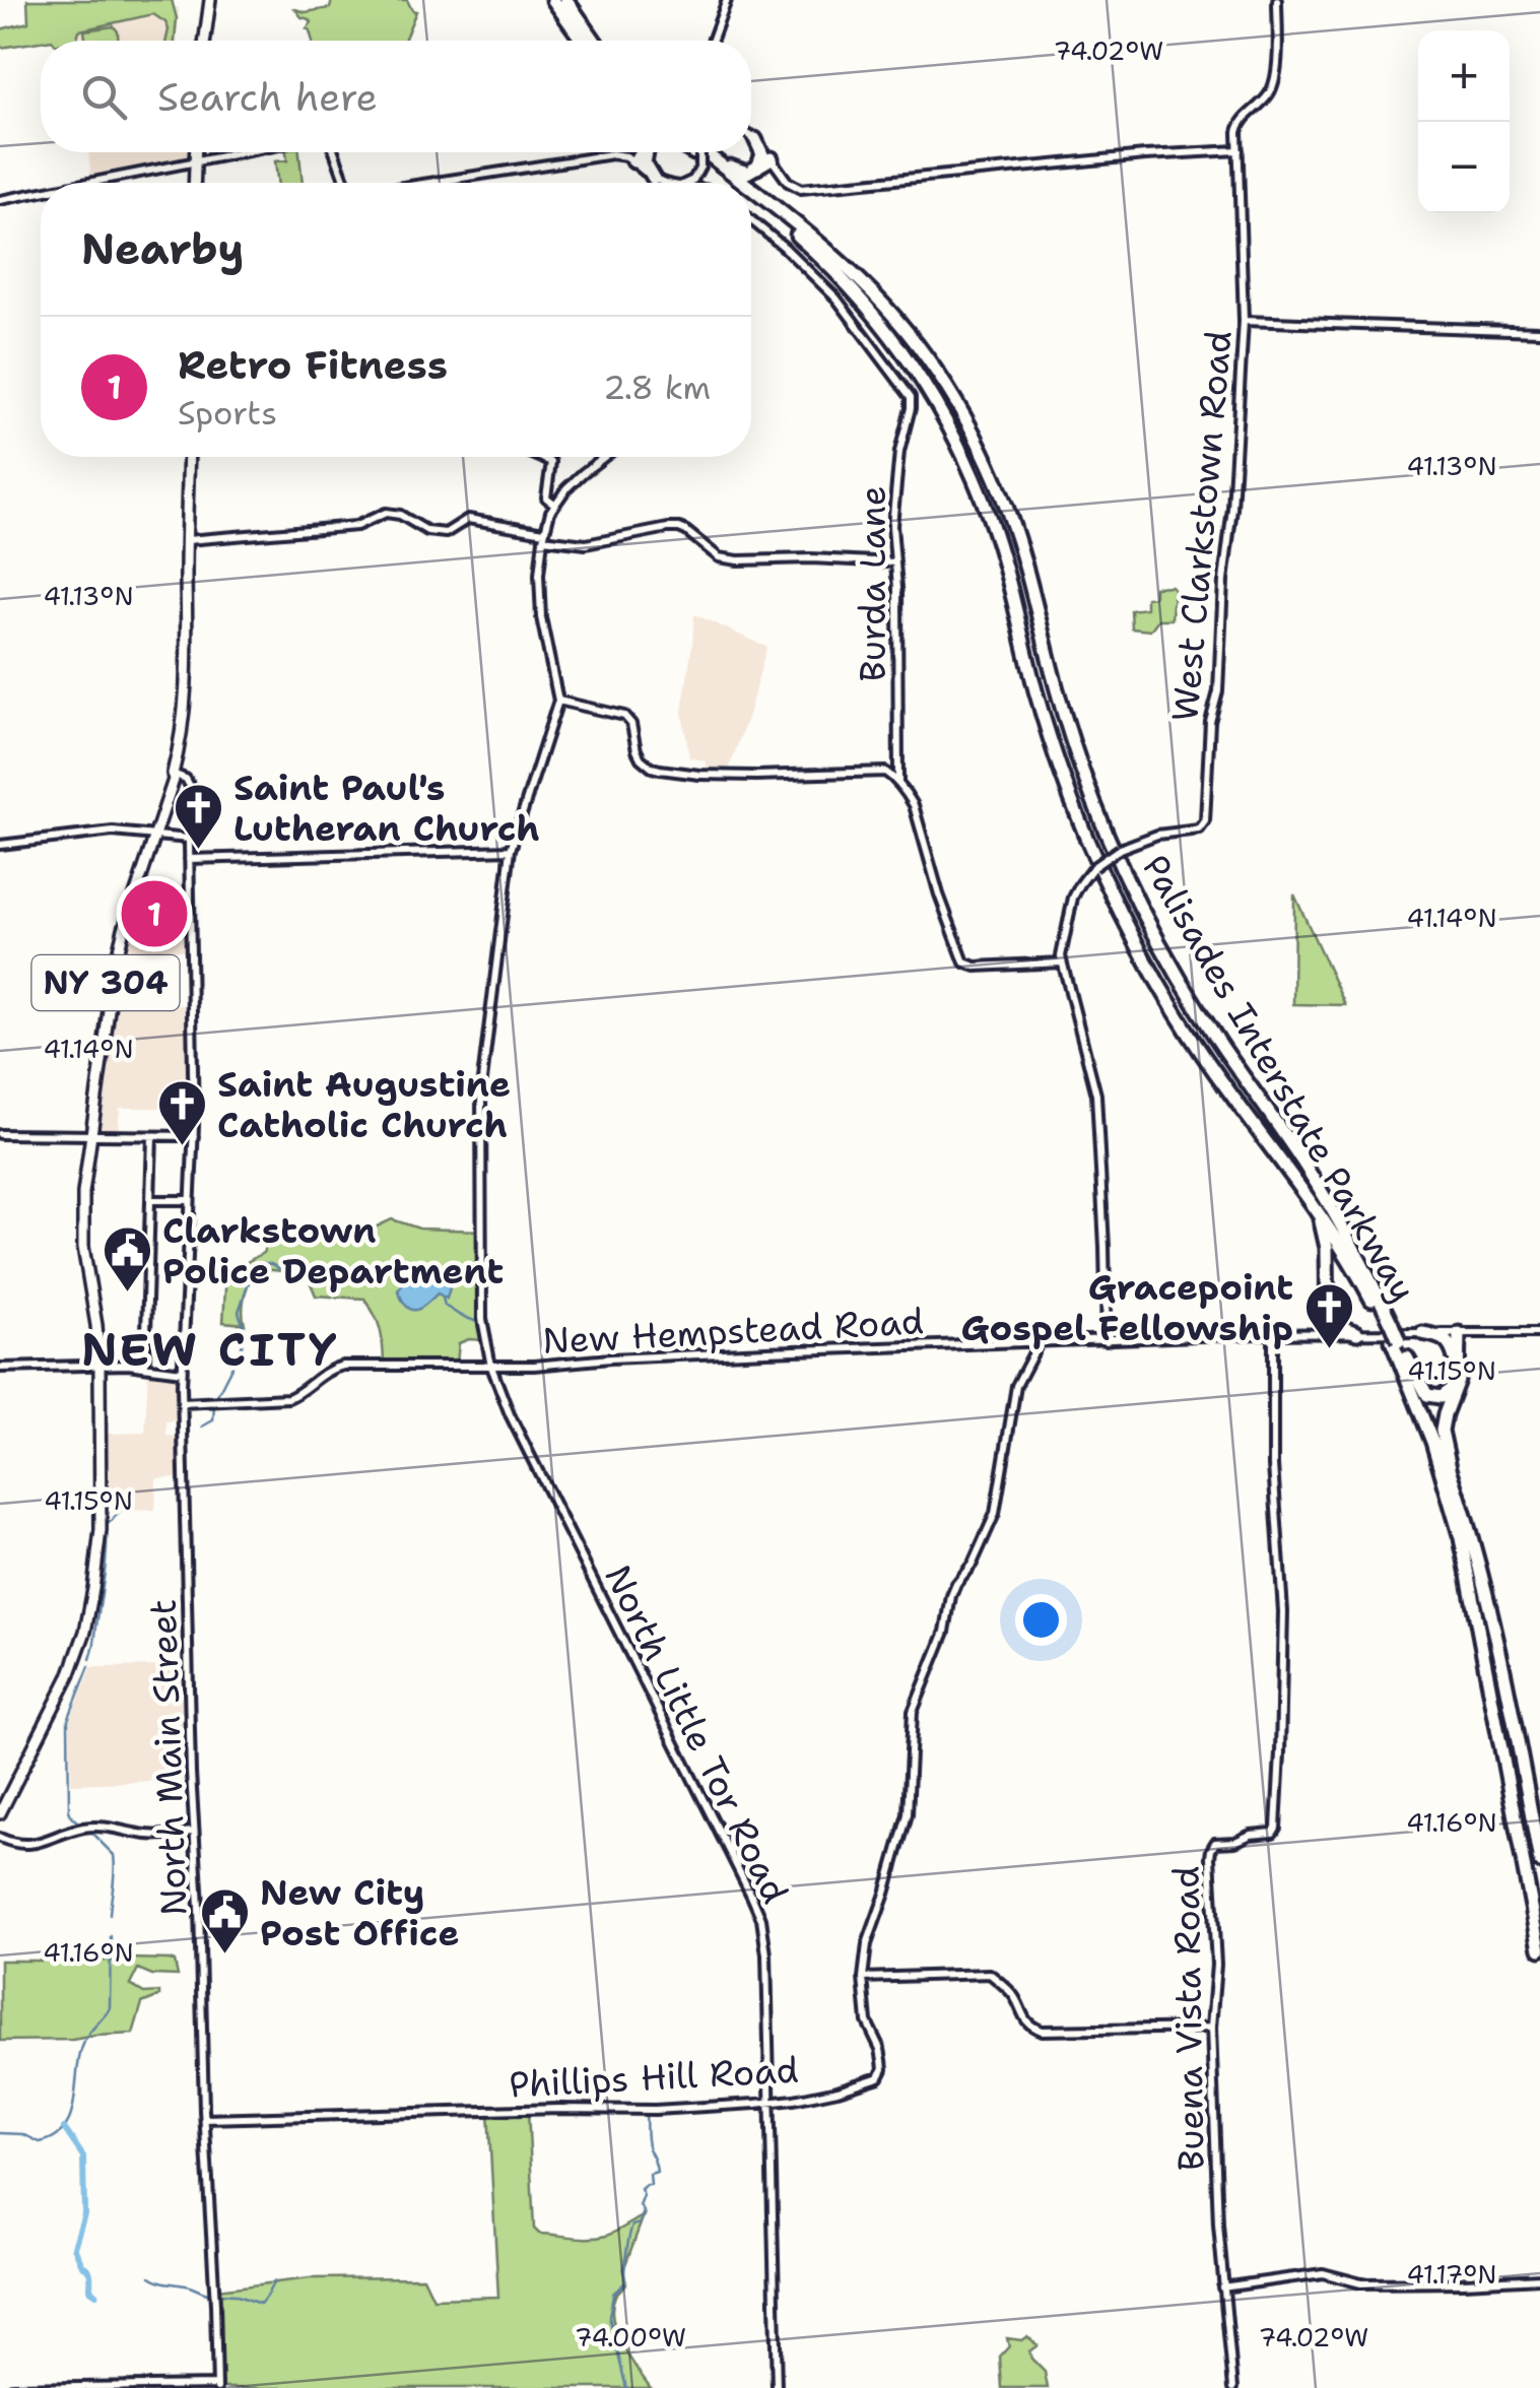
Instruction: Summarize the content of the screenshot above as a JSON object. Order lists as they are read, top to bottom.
{
  "streets": {
    "highway": ["Palisades Interstate Parkway"],
    "main road": ["NY 304"],
    "street": [
      "West Clarkstown Road",
      "Burda Lane",
      "New Hempstead Road",
      "North Little Tor Road",
      "North Main Street",
      "Buena Vista Road",
      "Phillips Hill Road"
    ]
  },
  "crossings": [
    ["West Clarkstown Road", "New Hempstead Road"],
    ["NY 304", "North Main Street"],
    ["New Hempstead Road", "North Little Tor Road"],
    ["New Hempstead Road", "North Main Street"],
    ["New Hempstead Road", "Buena Vista Road"],
    ["New Hempstead Road", "Phillips Hill Road"],
    ["North Little Tor Road", "Phillips Hill Road"],
    ["North Main Street", "Phillips Hill Road"]
  ],
  "districts": ["NEW CITY"],
  "places": {
    "church": ["Saint Paul's Lutheran Church", "Saint Augustine Catholic Church", "Gracepoint Gospel Fellowship"],
    "public building": ["Clarkstown Police Department", "New City Post Office"]
  },
  "page": {
    "map_buttons": ["+", "−"],
    "search": "Search here",
    "heading": "Nearby",
    "list": [
      {
        "mark": "1",
        "name": "Retro Fitness",
        "note": "Sports",
        "value": "2.8 km"
      }
    ],
    "pins": "1"
  },
  "coordinates": [
    "74.02°W",
    "41.13°N",
    "41.14°N",
    "41.15°N",
    "41.16°N",
    "41.17°N",
    "74.00°W"
  ]
}
